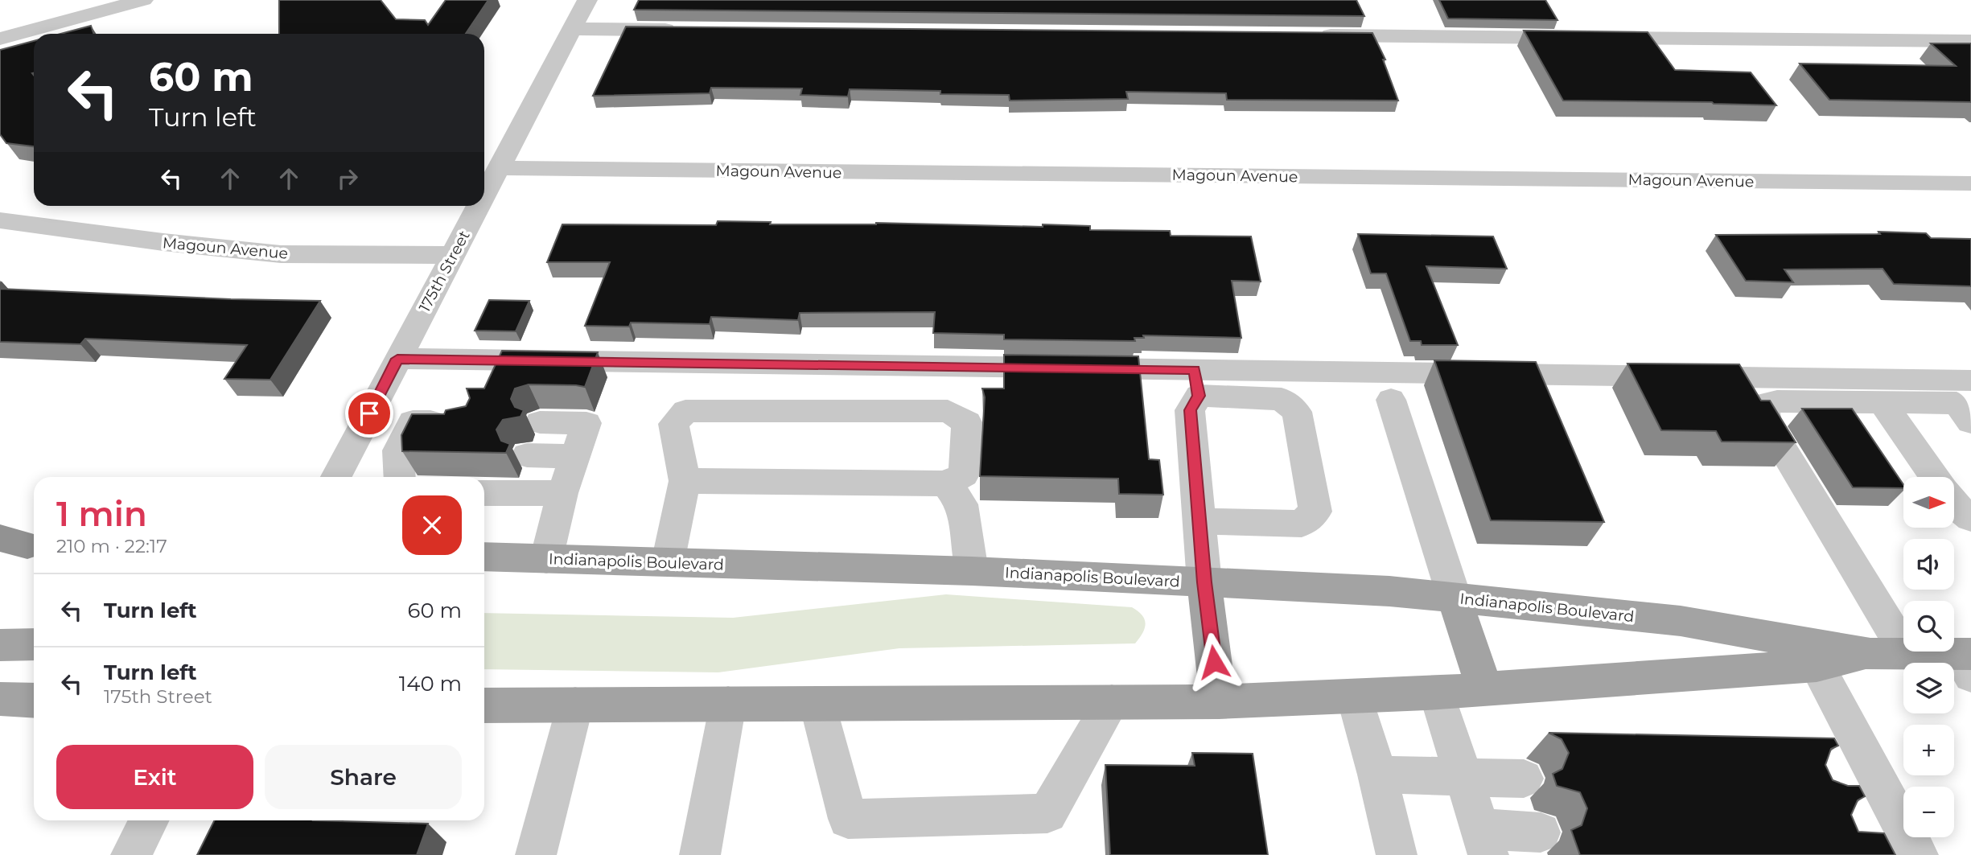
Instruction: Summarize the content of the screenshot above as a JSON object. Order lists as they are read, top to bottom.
{
  "streets": {
    "main road": ["Indianapolis Boulevard"],
    "street": ["Magoun Avenue", "175th Street"]
  },
  "crossings": [
    ["Magoun Avenue", "175th Street"]
  ],
  "north": "right",
  "page": {
    "turn": ["60 m", "Turn left"],
    "map_buttons": ["+", "−"],
    "heading": ["1 min", "210 m · 22:17"],
    "list": [
      {
        "name": "Turn left",
        "value": "60 m"
      },
      {
        "name": "Turn left",
        "note": "175th Street",
        "value": "140 m"
      }
    ],
    "buttons": ["Exit", "Share"]
  }
}
